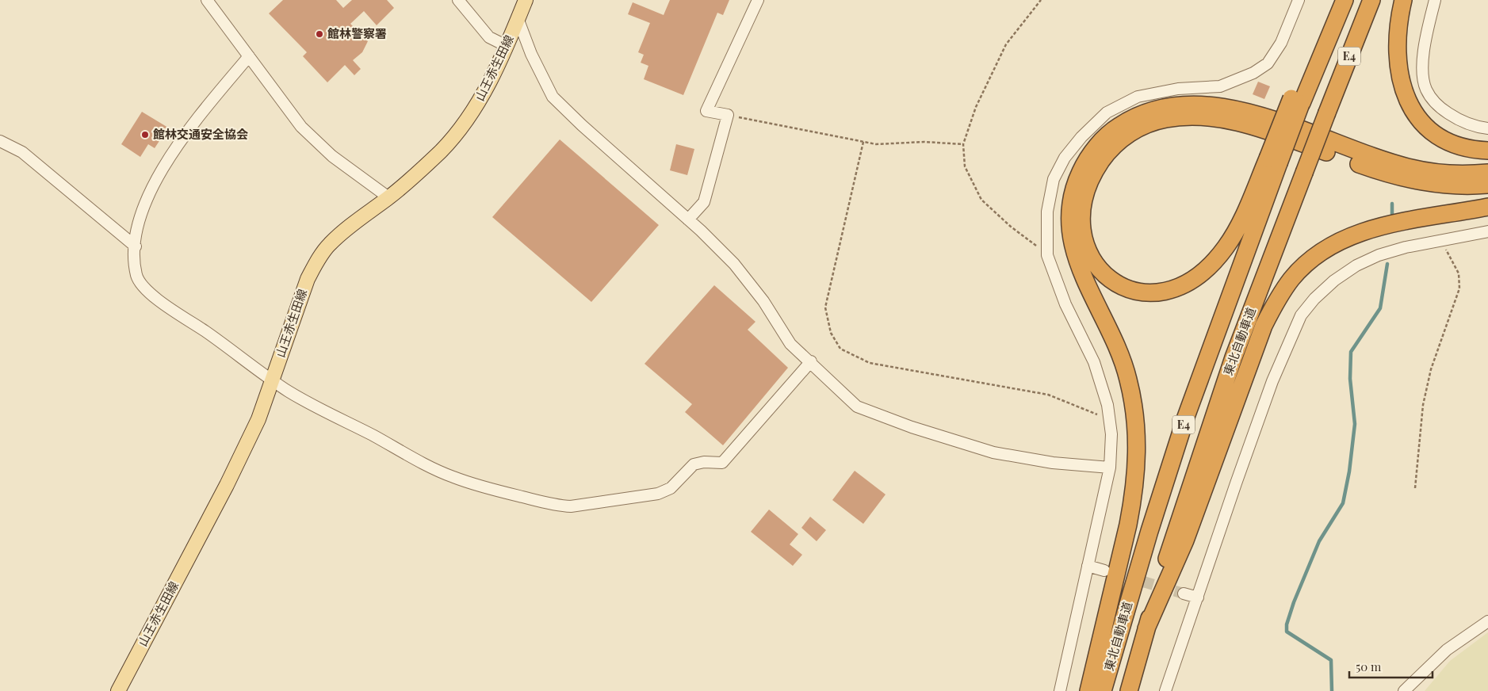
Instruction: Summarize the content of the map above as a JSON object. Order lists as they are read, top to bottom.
{
  "streets": {
    "highway": ["E4", "東北自動車道"],
    "main road": ["山王赤生田線"]
  },
  "places": ["館林警察署", "館林交通安全協会"],
  "scale_bar": "50 m"
}
